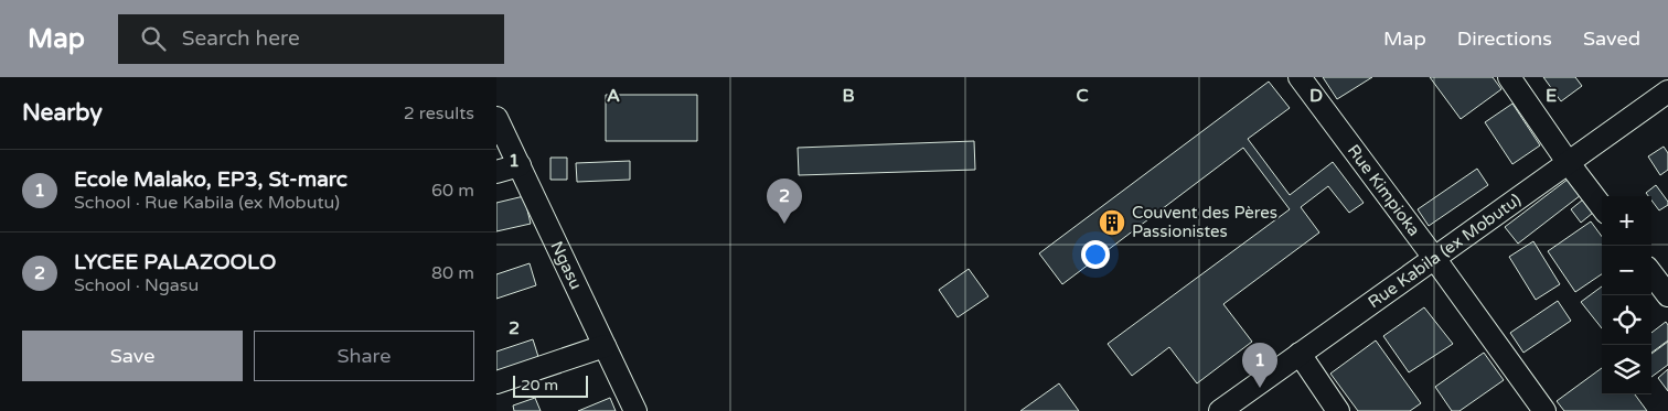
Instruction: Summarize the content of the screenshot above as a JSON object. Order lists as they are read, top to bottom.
{
  "streets": {
    "street": ["Rue Kimpioka", "Rue Kabila (ex Mobutu)", "Ngasu"]
  },
  "crossings": [
    ["Rue Kimpioka", "Rue Kabila (ex Mobutu)"]
  ],
  "places": {
    "building": ["Couvent des Pères Passionistes"]
  },
  "scale_bar": "20 m",
  "page": {
    "header": "Map",
    "search": "Search here",
    "nav": ["Map", "Directions", "Saved"],
    "heading": ["Nearby", "2 results"],
    "list": [
      {
        "mark": "1",
        "name": "Ecole Malako, EP3, St-marc",
        "note": "School · Rue Kabila (ex Mobutu)",
        "value": "60 m"
      },
      {
        "mark": "2",
        "name": "LYCEE PALAZOOLO",
        "note": "School · Ngasu",
        "value": "80 m"
      }
    ],
    "pins": ["2", "1"],
    "map_buttons": ["+", "−"],
    "buttons": ["Save", "Share"],
    "scale": "20 m"
  },
  "grid": {
    "columns": [
      "A",
      "B",
      "C",
      "D",
      "E"
    ],
    "rows": ["1", "2"]
  }
}
